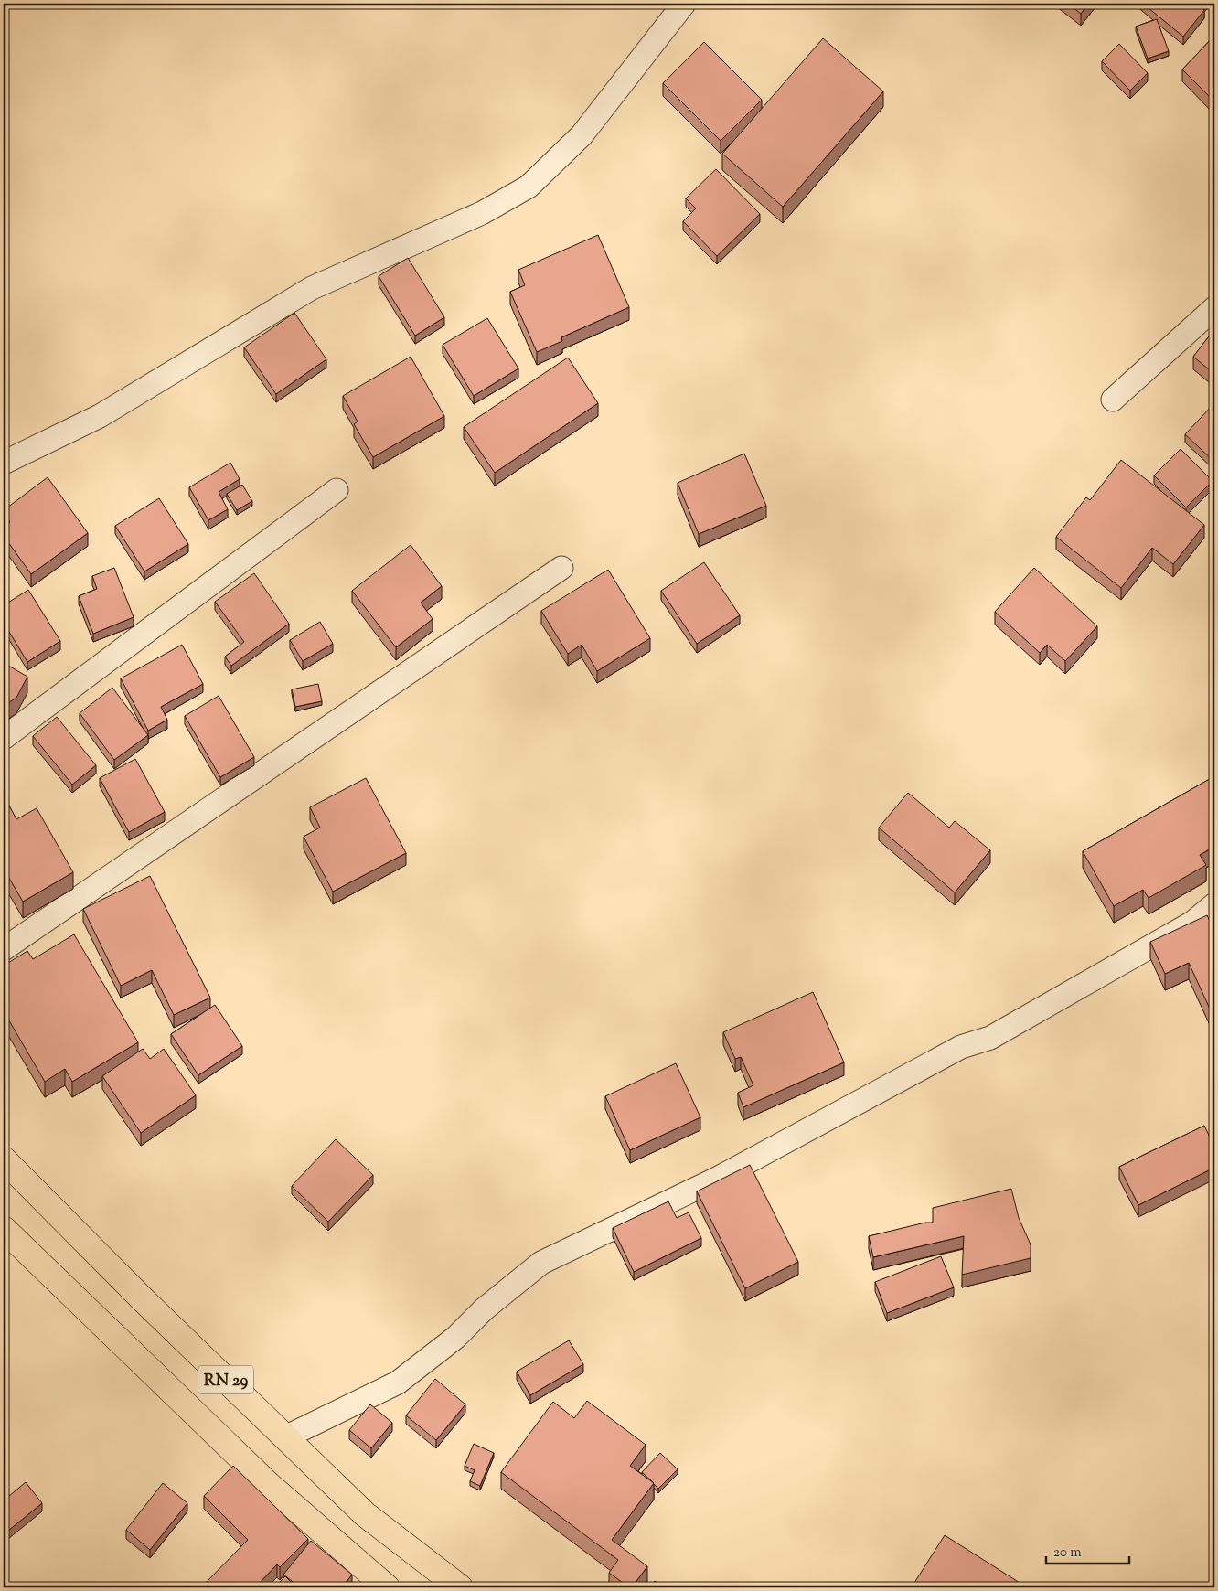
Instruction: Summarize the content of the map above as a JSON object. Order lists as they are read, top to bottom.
{
  "streets": {
    "highway": ["RN 29"]
  },
  "scale_bar": "20 m"
}
